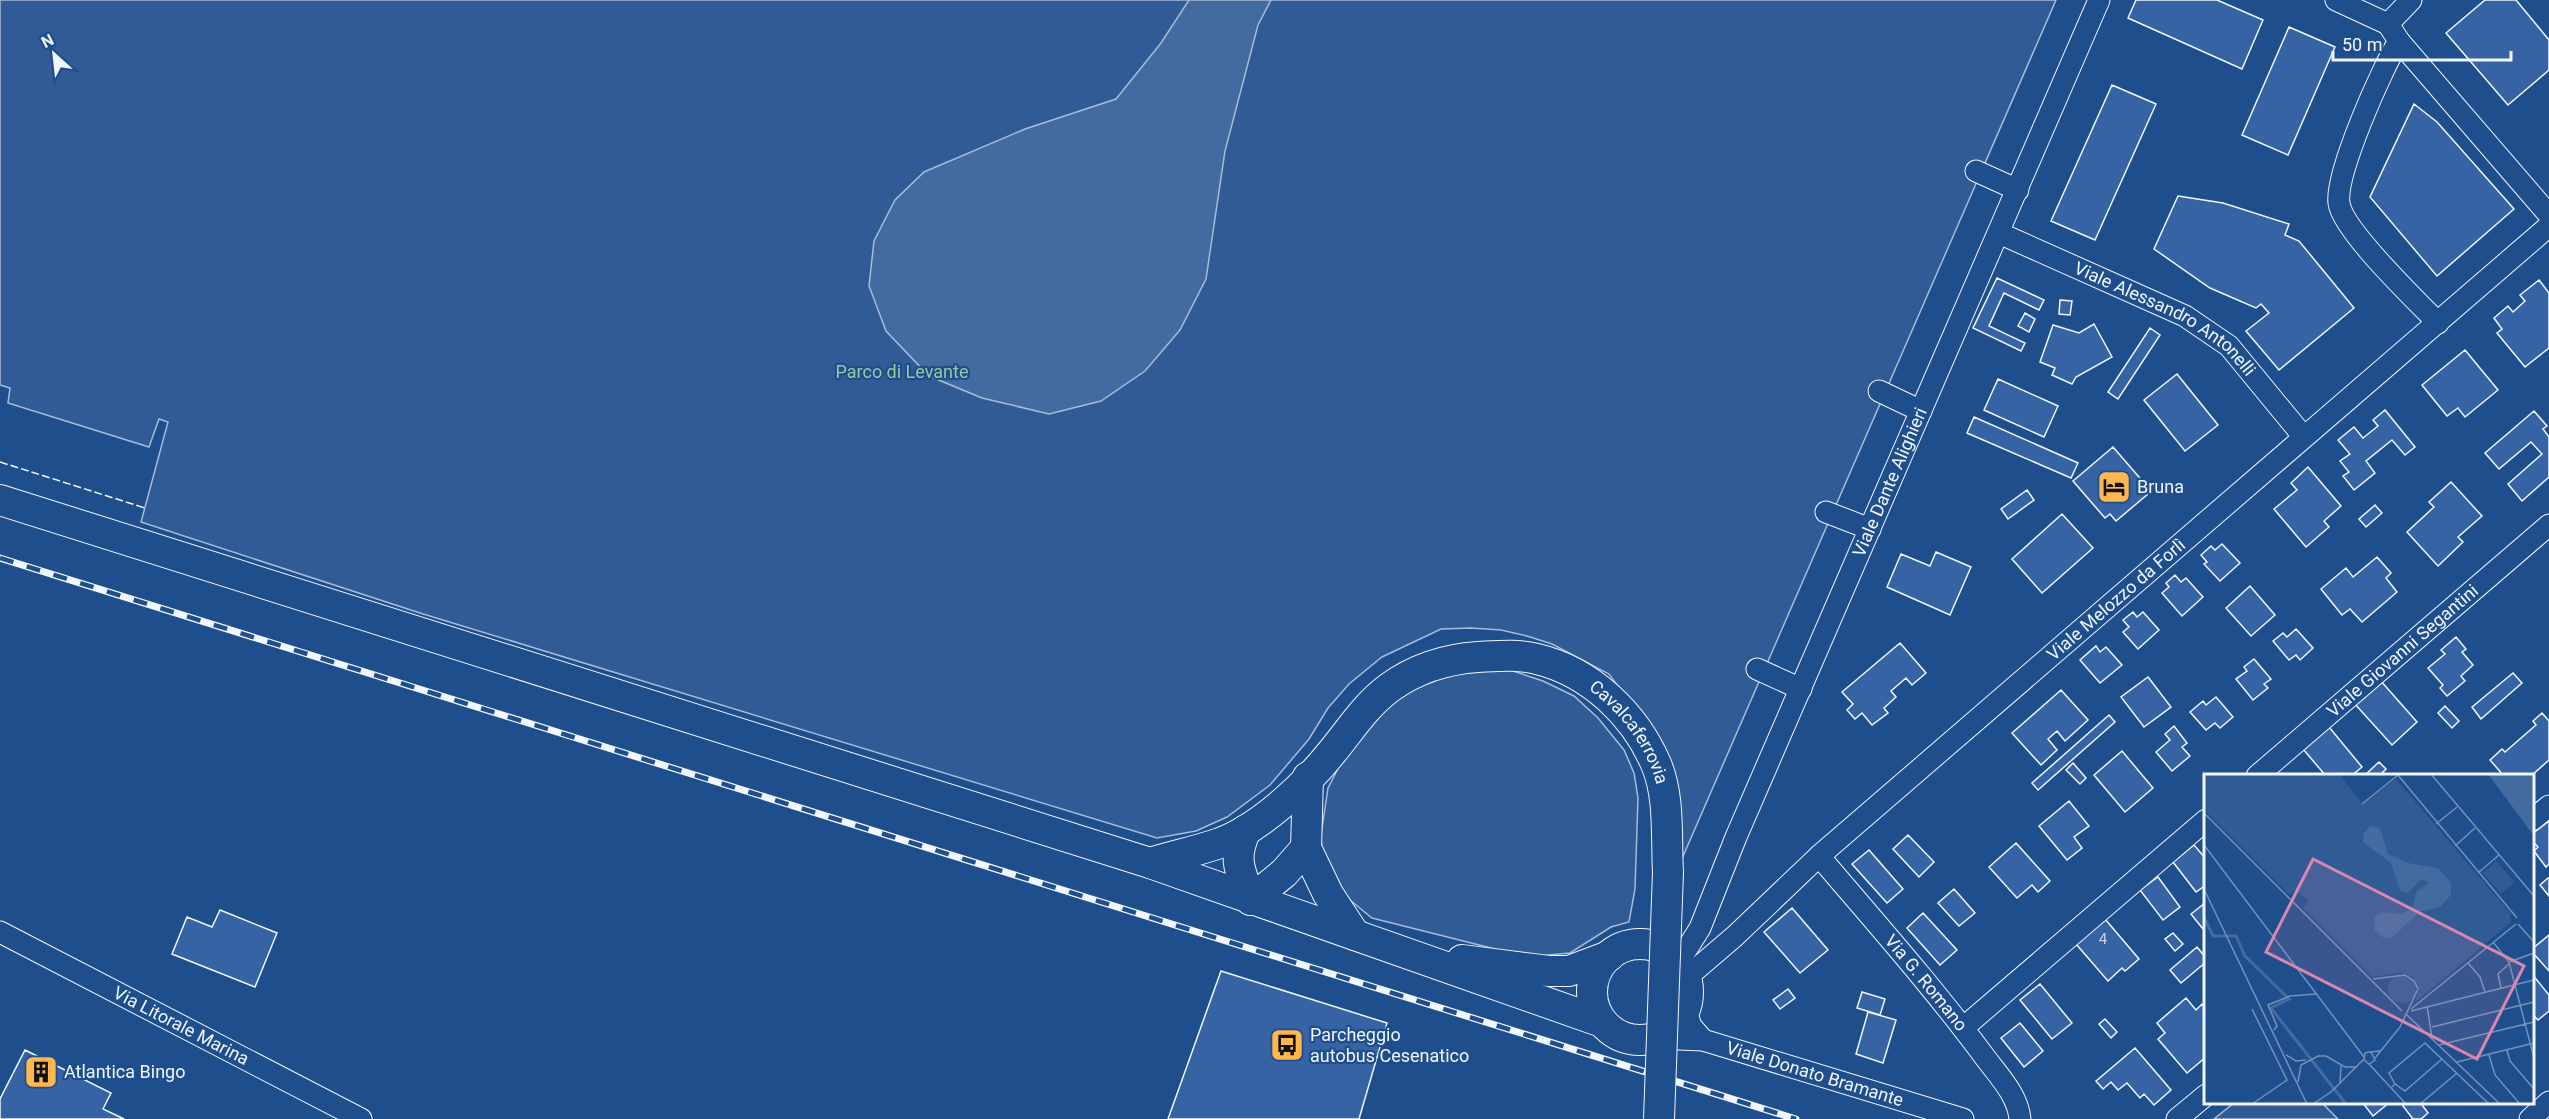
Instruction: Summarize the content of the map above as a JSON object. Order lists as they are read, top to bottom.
{
  "streets": {
    "street": [
      "Viale Alessandro Antonelli",
      "Viale Dante Alighieri",
      "Viale Melozzo da Forlì",
      "Viale Giovanni Segantini",
      "Cavalcaferrovia",
      "Via G. Romano",
      "Via Litorale Marina",
      "Viale Donato Bramante"
    ]
  },
  "crossings": [
    ["Viale Alessandro Antonelli", "Viale Dante Alighieri"],
    ["Viale Alessandro Antonelli", "Viale Melozzo da Forlì"],
    ["Viale Dante Alighieri", "Viale Melozzo da Forlì"],
    ["Viale Dante Alighieri", "Viale Donato Bramante"],
    ["Viale Melozzo da Forlì", "Via G. Romano"],
    ["Viale Melozzo da Forlì", "Viale Donato Bramante"]
  ],
  "parks": ["Parco di Levante"],
  "places": {
    "hotel": ["Bruna"],
    "bus stop": ["Parcheggio autobus Cesenatico"],
    "building": ["Atlantica Bingo"]
  },
  "house_numbers": ["4"],
  "scale_bar": "50 m",
  "north": "top left"
}
